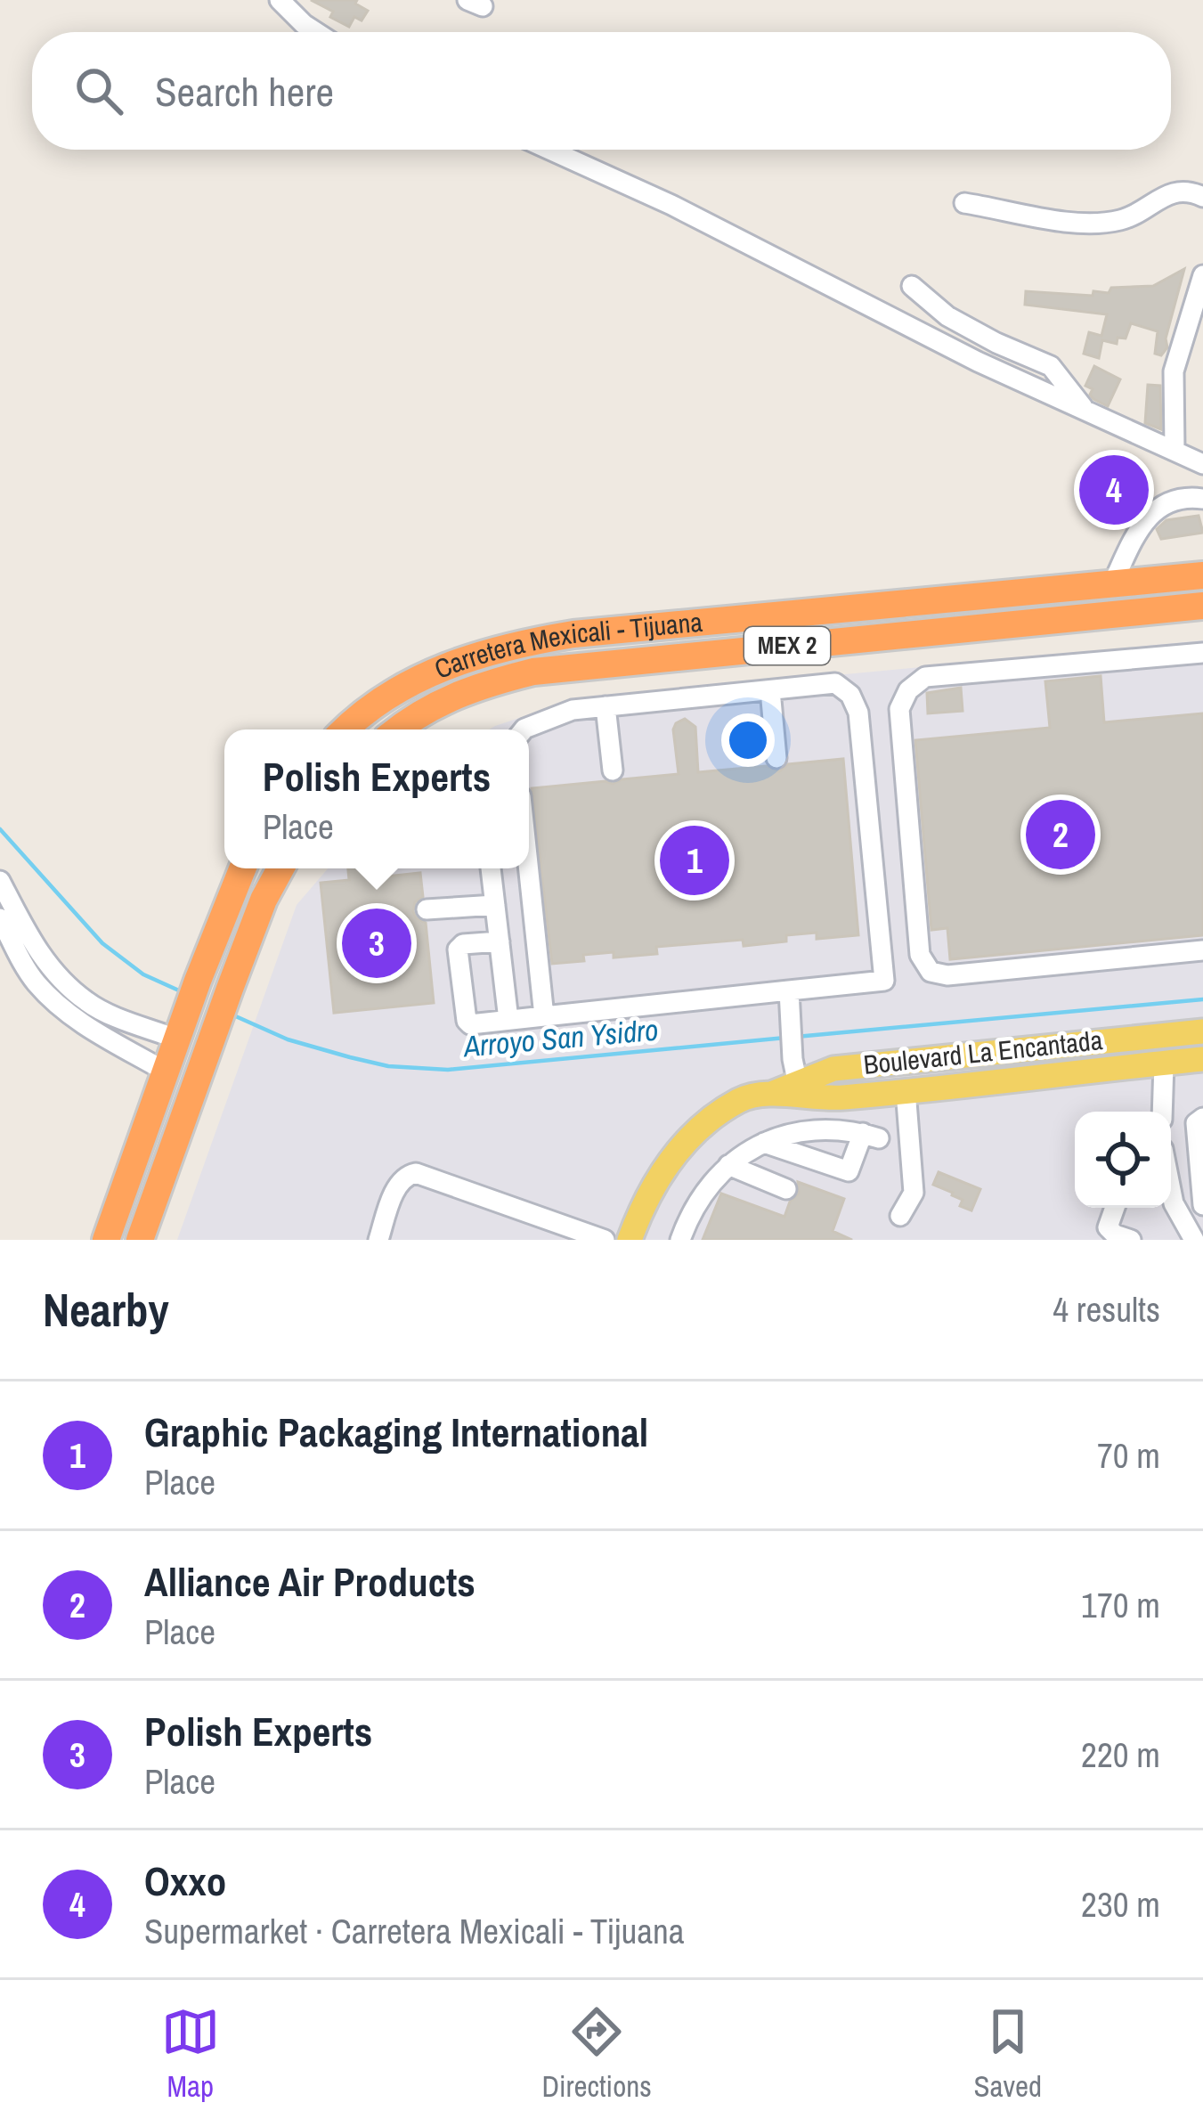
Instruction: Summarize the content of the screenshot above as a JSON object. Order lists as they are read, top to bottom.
{
  "streets": {
    "highway": ["MEX 2", "Carretera Mexicali - Tijuana"],
    "main road": ["Boulevard La Encantada"]
  },
  "water": ["Arroyo San Ysidro"],
  "page": {
    "search": "Search here",
    "pins": [
      "4",
      "2",
      "1",
      "3"
    ],
    "popup": ["Polish Experts", "Place"],
    "heading": ["Nearby", "4 results"],
    "list": [
      {
        "mark": "1",
        "name": "Graphic Packaging International",
        "note": "Place",
        "value": "70 m"
      },
      {
        "mark": "2",
        "name": "Alliance Air Products",
        "note": "Place",
        "value": "170 m"
      },
      {
        "mark": "3",
        "name": "Polish Experts",
        "note": "Place",
        "value": "220 m"
      },
      {
        "mark": "4",
        "name": "Oxxo",
        "note": "Supermarket · Carretera Mexicali - Tijuana",
        "value": "230 m"
      }
    ],
    "nav": ["Map", "Directions", "Saved"]
  }
}
